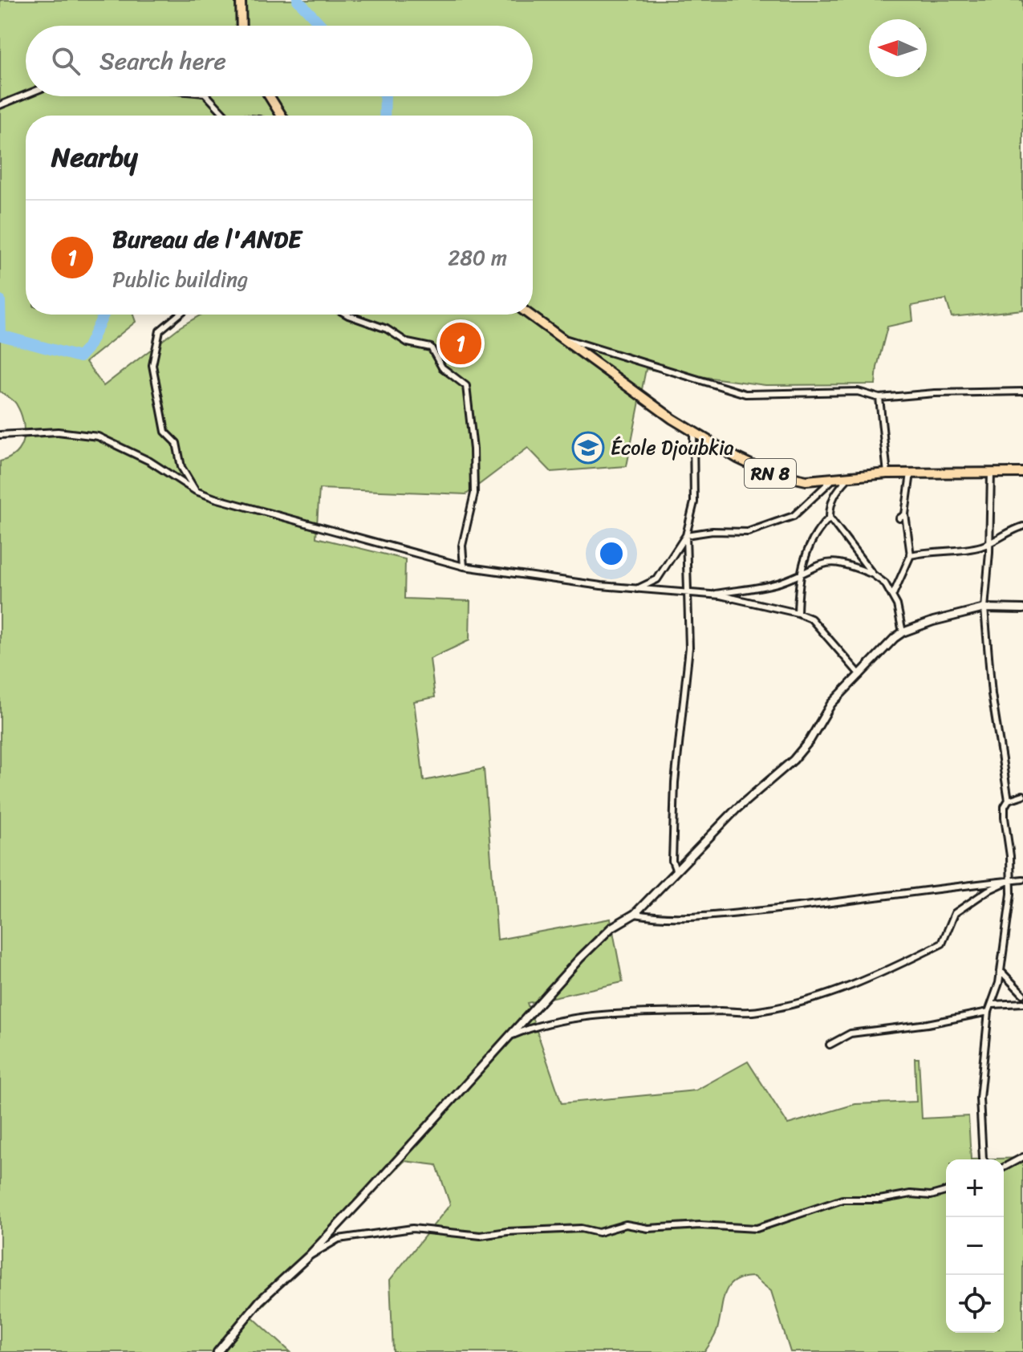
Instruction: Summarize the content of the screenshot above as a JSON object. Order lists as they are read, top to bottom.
{
  "streets": {
    "main road": ["RN 8"]
  },
  "places": {
    "school or university": ["École Djoubkia"]
  },
  "north": "left",
  "page": {
    "search": "Search here",
    "heading": "Nearby",
    "list": [
      {
        "mark": "1",
        "name": "Bureau de l'ANDE",
        "note": "Public building",
        "value": "280 m"
      }
    ],
    "pins": "1",
    "map_buttons": ["+", "−"]
  }
}
